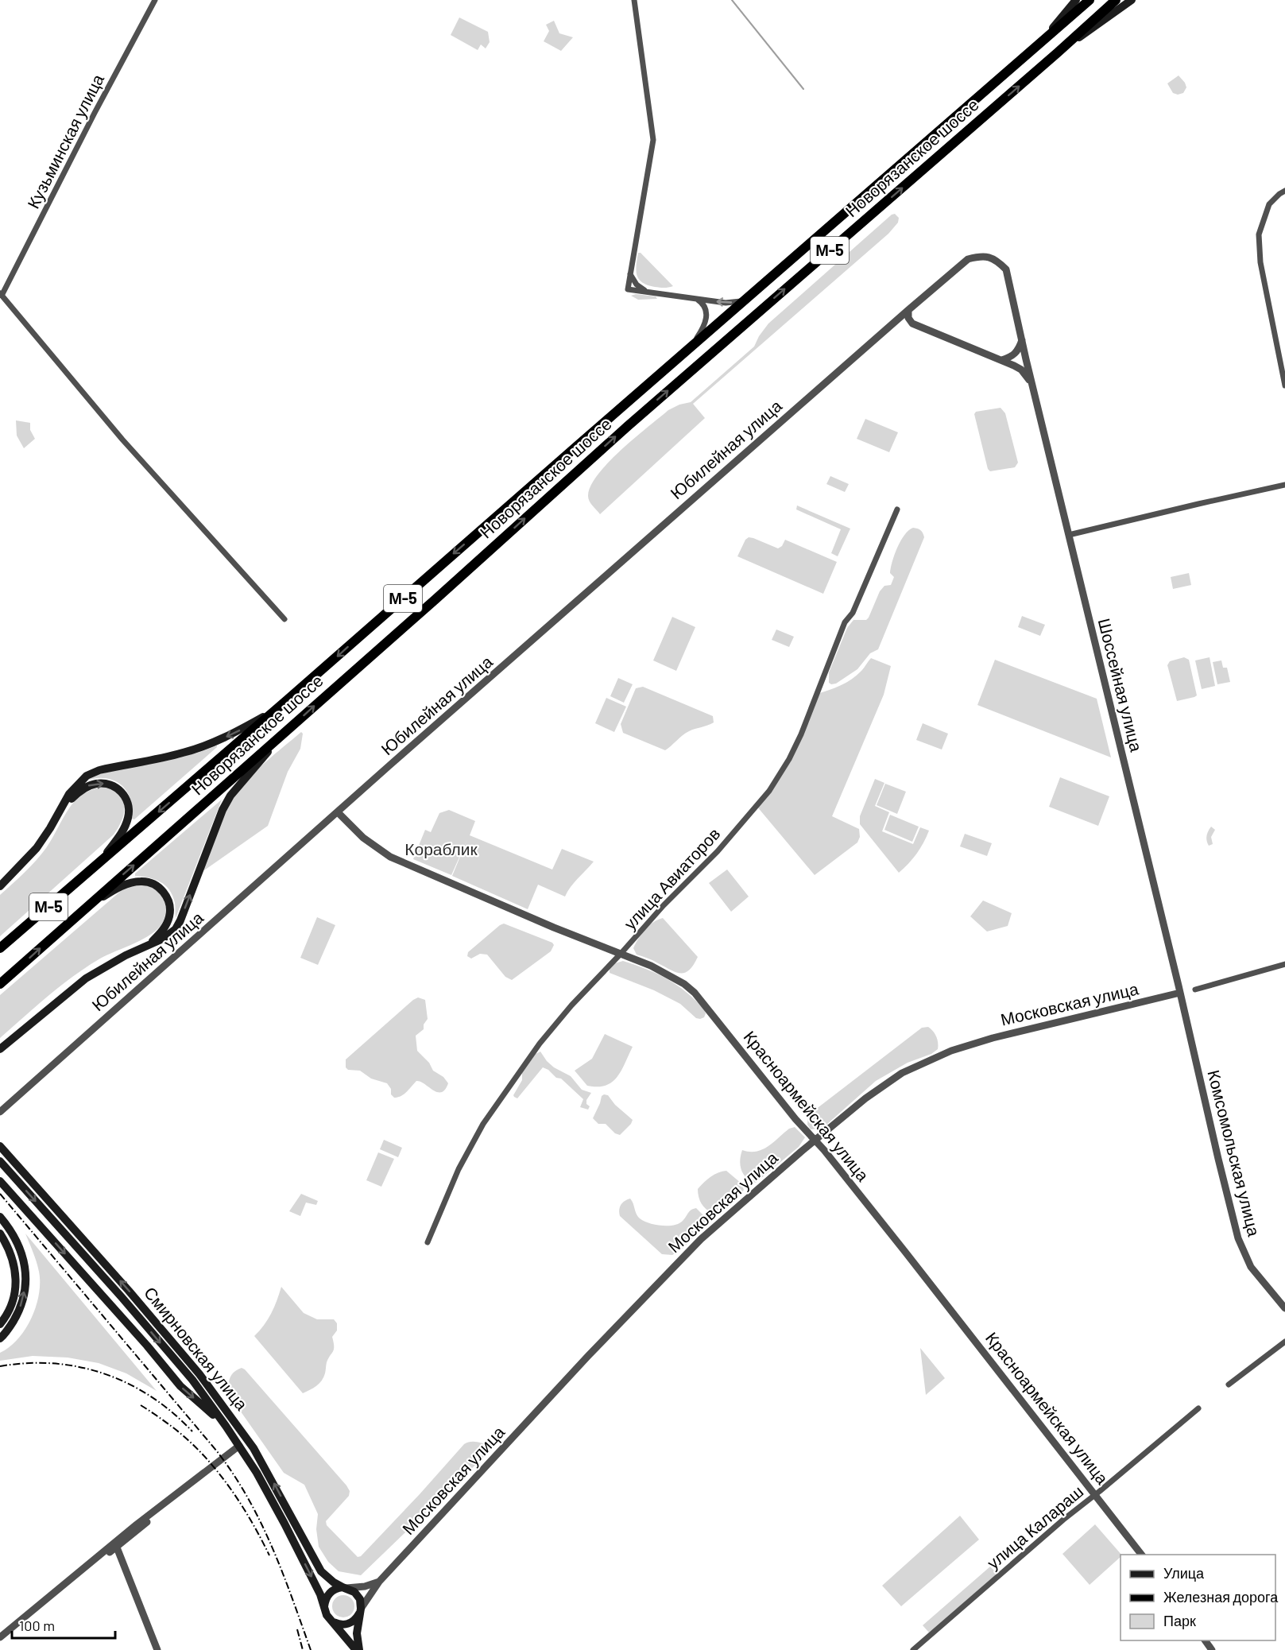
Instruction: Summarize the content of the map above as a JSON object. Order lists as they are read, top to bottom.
{
  "streets": {
    "highway": ["Новорязанское шоссе", "М-5"],
    "main road": ["Смирновская улица"],
    "street": [
      "Кузьминская улица",
      "Юбилейная улица",
      "Шоссейная улица",
      "улица Авиаторов",
      "Московская улица",
      "Красноармейская улица",
      "Комсомольская улица",
      "улица Калараш"
    ]
  },
  "crossings": [
    ["Новорязанское шоссе", "М-5"],
    ["Юбилейная улица", "Шоссейная улица"],
    ["Юбилейная улица", "Красноармейская улица"],
    ["Шоссейная улица", "Московская улица"],
    ["Шоссейная улица", "Комсомольская улица"],
    ["улица Авиаторов", "Красноармейская улица"],
    ["Московская улица", "Красноармейская улица"],
    ["Московская улица", "Комсомольская улица"],
    ["Московская улица", "Смирновская улица"],
    ["Красноармейская улица", "улица Калараш"]
  ],
  "parks": ["Кораблик"],
  "legend": ["Улица", "Железная дорога", "Парк"],
  "scale_bar": "100 m"
}
